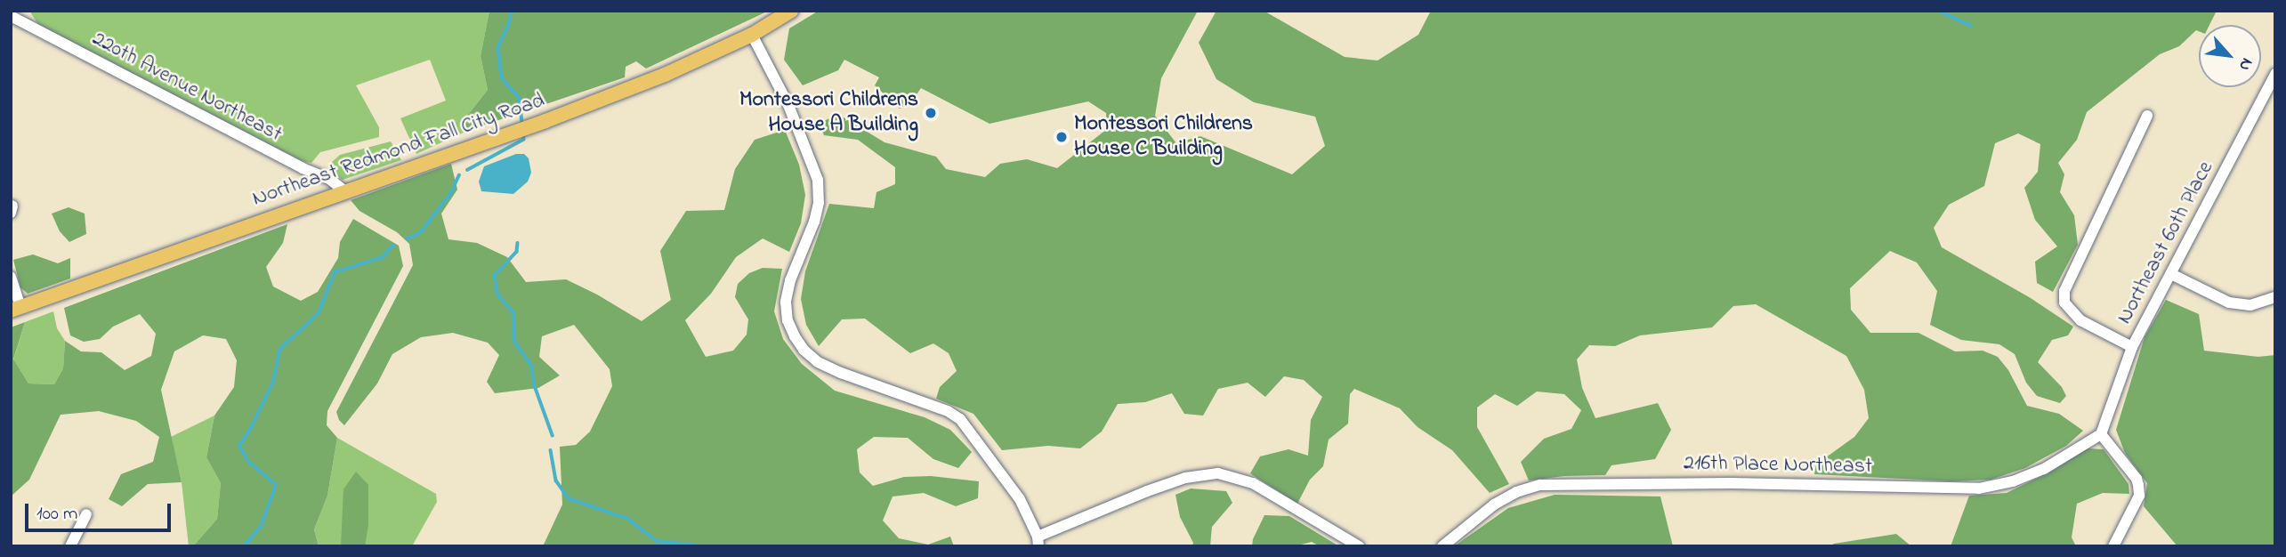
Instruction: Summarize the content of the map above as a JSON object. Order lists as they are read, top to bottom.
{
  "streets": {
    "main road": ["Northeast Redmond Fall City Road"],
    "street": ["220th Avenue Northeast", "Northeast 60th Place", "216th Place Northeast"]
  },
  "crossings": [
    ["220th Avenue Northeast", "Northeast Redmond Fall City Road"],
    ["Northeast 60th Place", "216th Place Northeast"]
  ],
  "places": ["Montessori Childrens House A Building", "Montessori Childrens House C Building"],
  "scale_bar": "100 m",
  "north": "bottom right"
}
